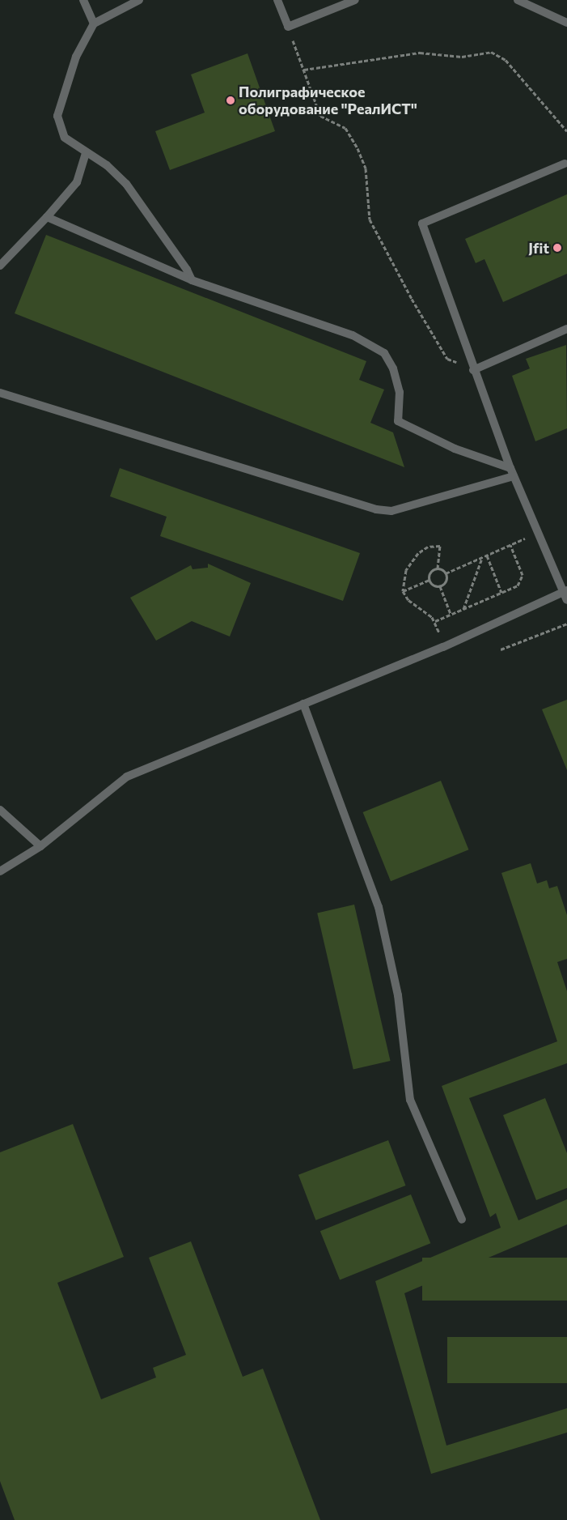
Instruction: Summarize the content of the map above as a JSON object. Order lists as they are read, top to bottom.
{
  "places": ["Полиграфическое оборудование \"РеалИСТ\"", "Jfit"]
}
